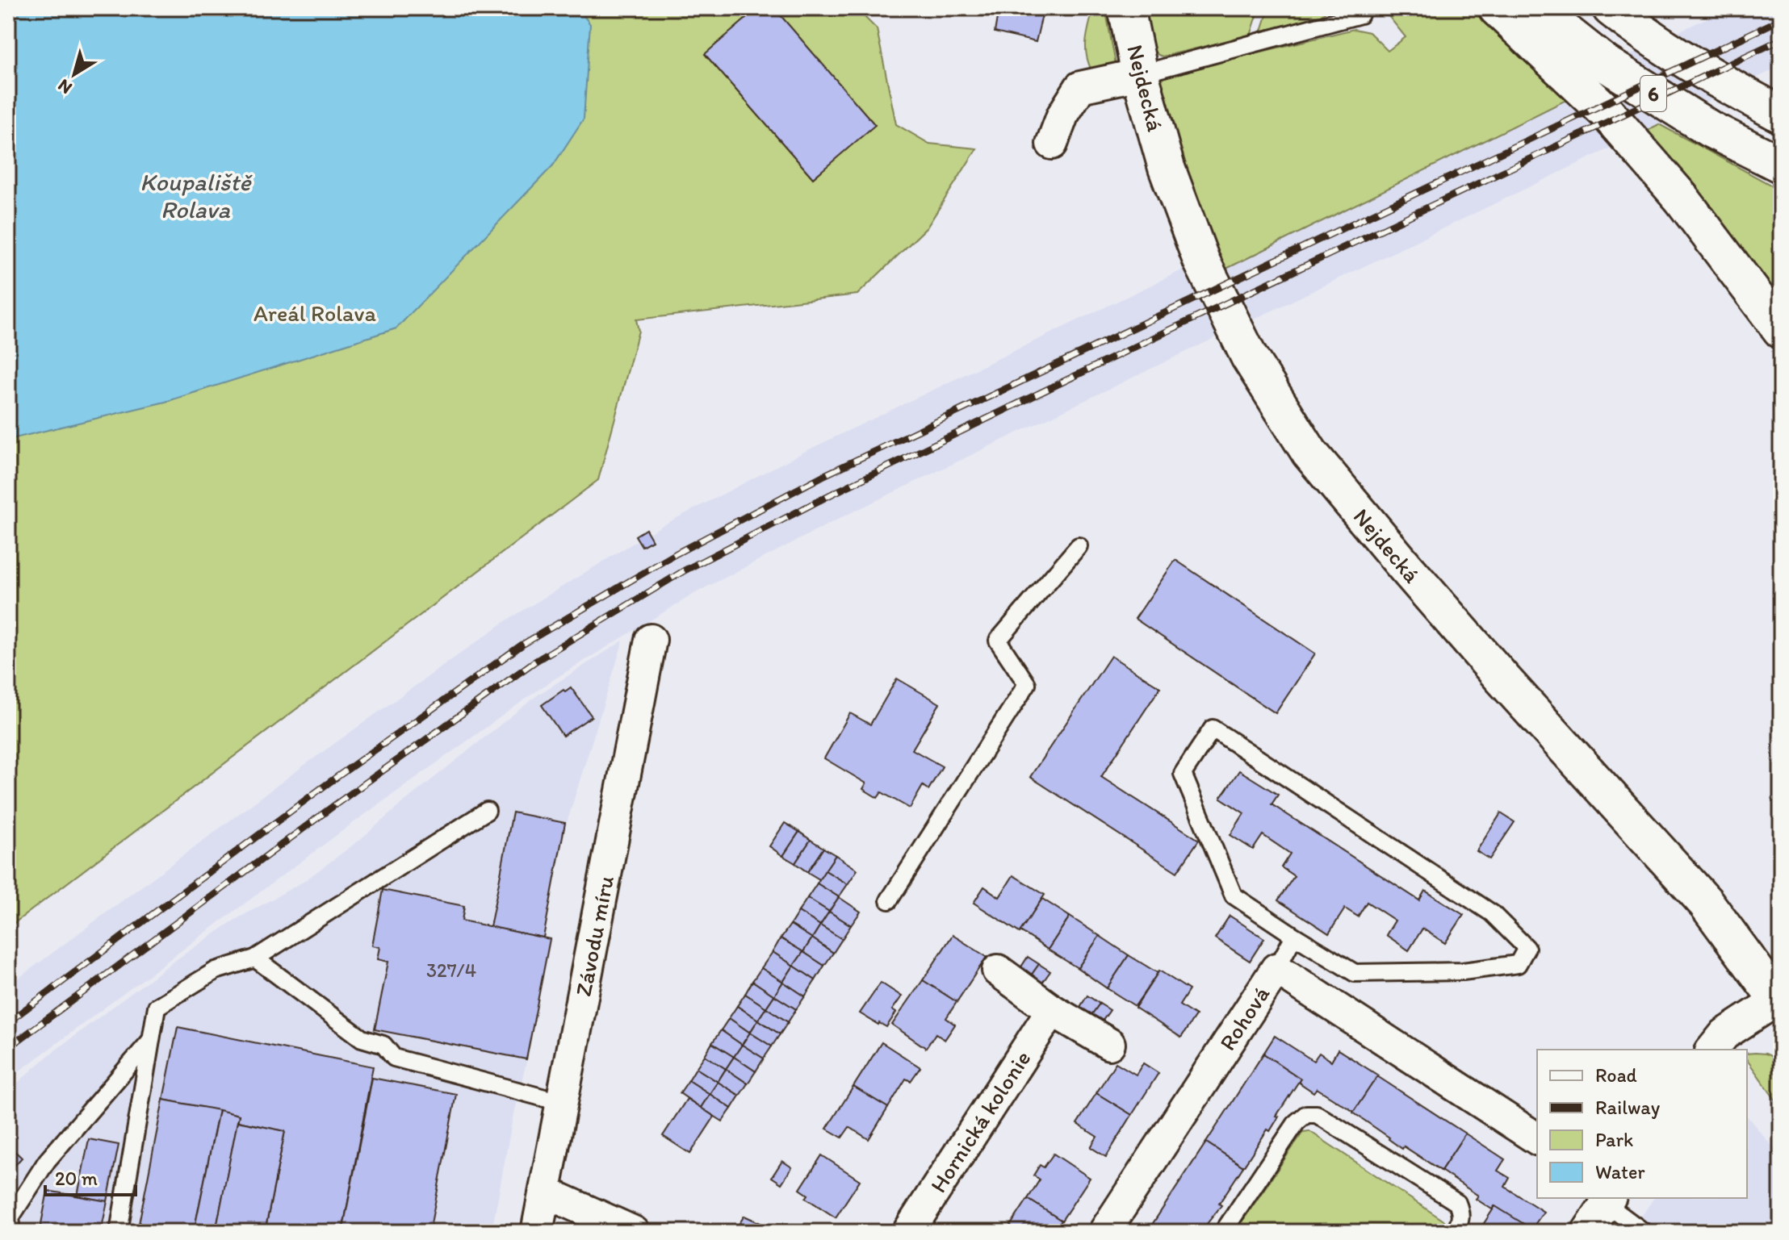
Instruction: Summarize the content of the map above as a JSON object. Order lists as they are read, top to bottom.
{
  "streets": {
    "main road": ["Nejdecká", "6"],
    "street": ["Závodu míru", "Rohová", "Hornická kolonie"]
  },
  "water": ["Koupaliště Rolava"],
  "parks": ["Areál Rolava"],
  "house_numbers": ["327/4"],
  "legend": [
    "Road",
    "Railway",
    "Park",
    "Water"
  ],
  "scale_bar": "20 m",
  "north": "bottom left"
}
